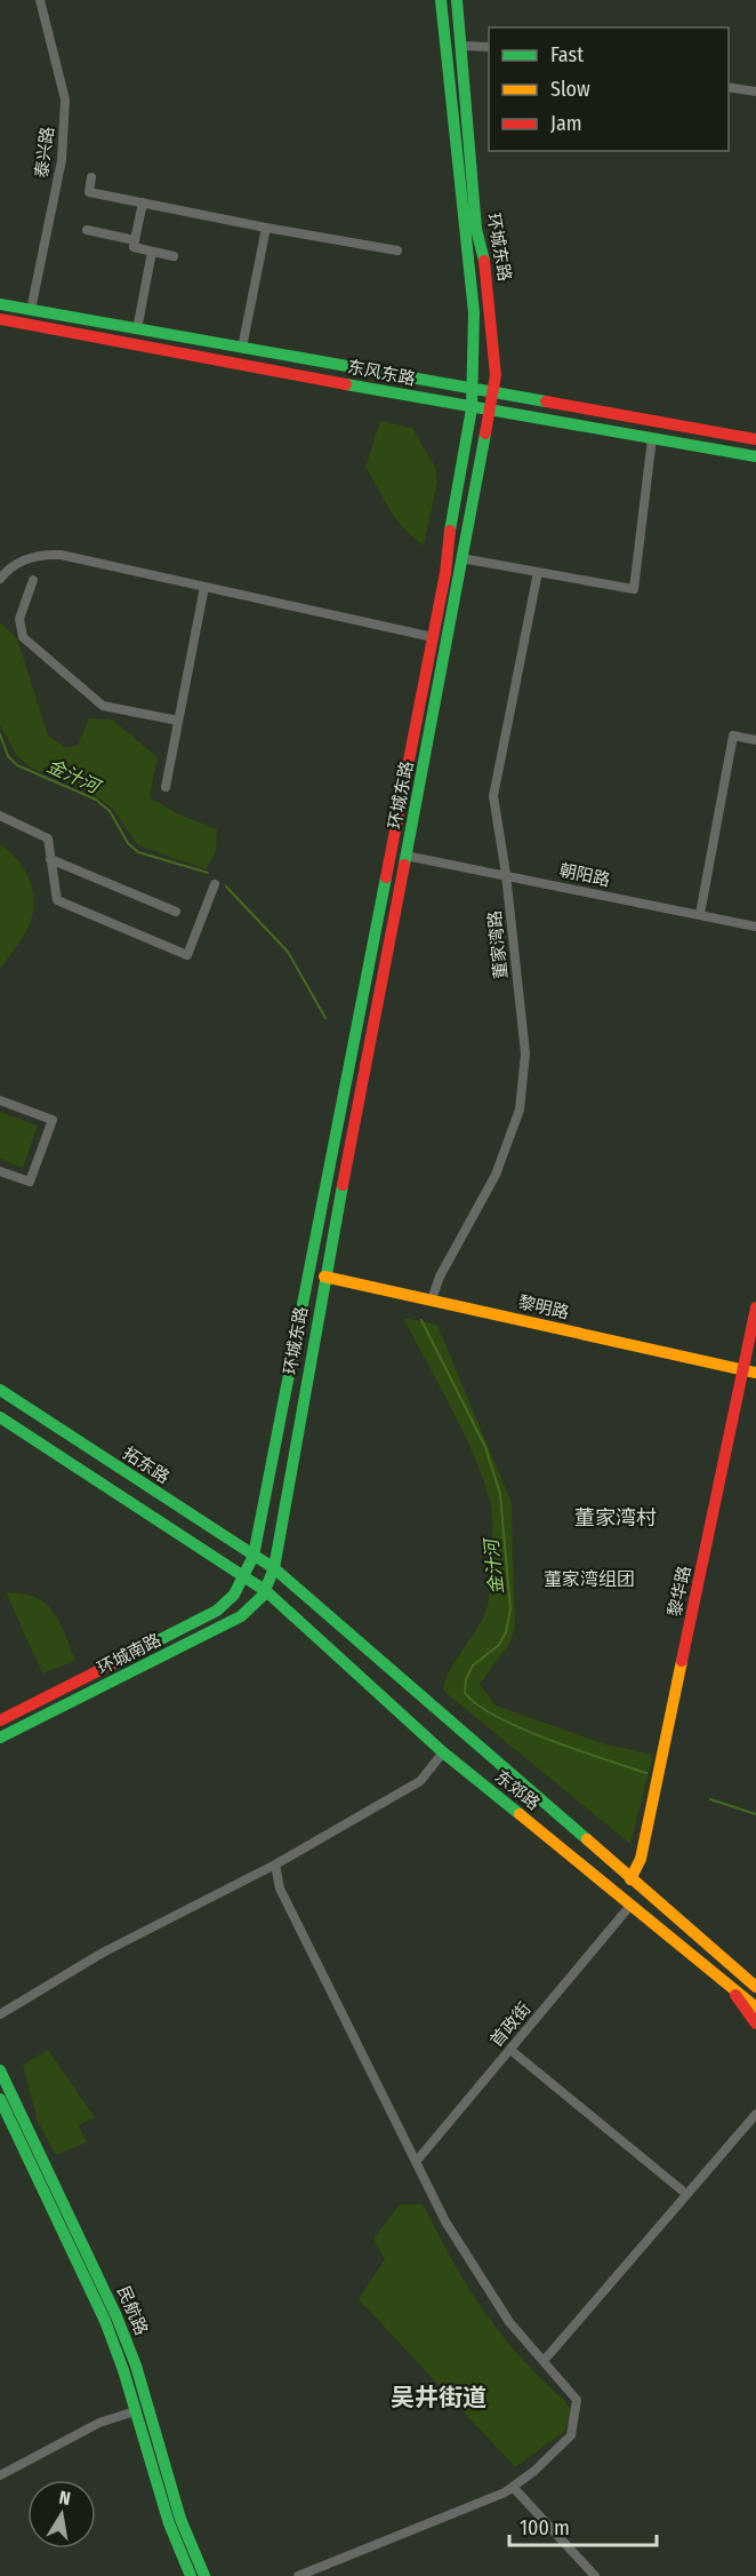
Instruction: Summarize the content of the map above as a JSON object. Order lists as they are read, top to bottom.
{
  "streets": {
    "main road": [
      "环城东路",
      "东风东路",
      "黎明路",
      "拓东路",
      "黎华路",
      "环城南路",
      "东郊路",
      "民航路"
    ],
    "street": [
      "泰兴路",
      "朝阳路",
      "董家湾路",
      "首政街"
    ]
  },
  "crossings": [
    ["泰兴路", "东风东路"],
    ["环城东路", "东风东路"],
    ["环城东路", "朝阳路"],
    ["环城东路", "黎明路"],
    ["环城东路", "拓东路"],
    ["环城东路", "环城南路"],
    ["环城东路", "东郊路"],
    ["朝阳路", "董家湾路"],
    ["董家湾路", "黎明路"],
    ["黎明路", "黎华路"],
    ["拓东路", "东郊路"],
    ["黎华路", "东郊路"],
    ["环城南路", "东郊路"],
    ["东郊路", "首政街"]
  ],
  "districts": ["董家湾村", "董家湾组团", "吴井街道"],
  "water": ["金汁河"],
  "legend": ["Fast", "Slow", "Jam"],
  "scale_bar": "100 m",
  "north": "top"
}
